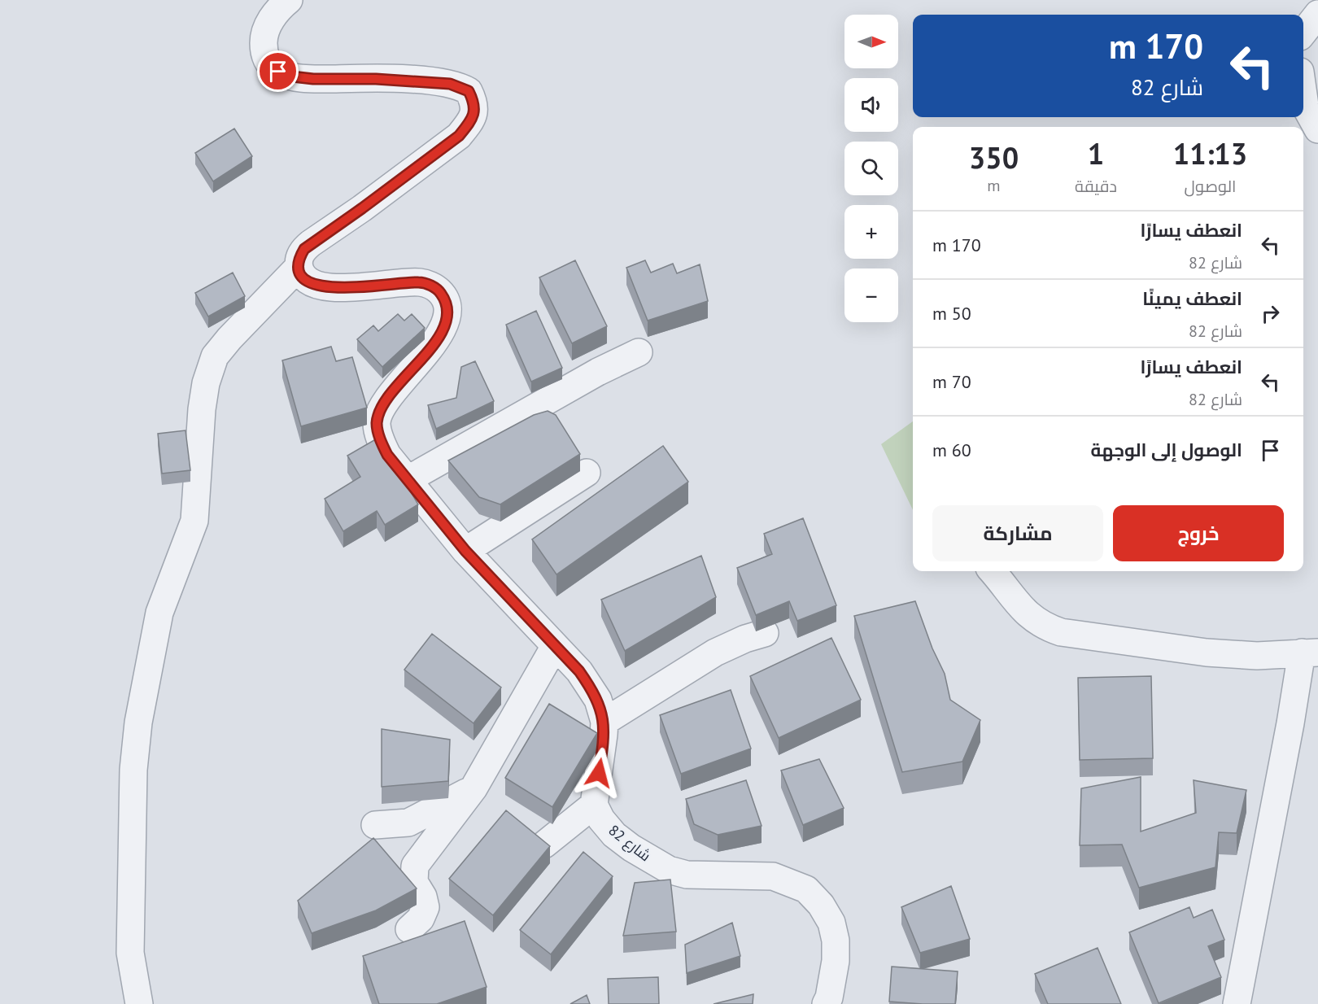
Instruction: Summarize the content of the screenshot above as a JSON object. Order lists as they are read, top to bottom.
{
  "streets": {
    "street": ["شارع 82"]
  },
  "north": "right",
  "page": {
    "map_buttons": ["+", "−"],
    "turn": ["170 m", "شارع 82"],
    "eta": [
      "11:13",
      "الوصول",
      "1",
      "دقيقة",
      "350",
      "m"
    ],
    "list": [
      {
        "name": "انعطف يسارًا",
        "note": "شارع 82",
        "value": "170 m"
      },
      {
        "name": "انعطف يمينًا",
        "note": "شارع 82",
        "value": "50 m"
      },
      {
        "name": "انعطف يسارًا",
        "note": "شارع 82",
        "value": "70 m"
      },
      {
        "name": "الوصول إلى الوجهة",
        "value": "60 m"
      }
    ],
    "buttons": ["خروج", "مشاركة"]
  }
}
